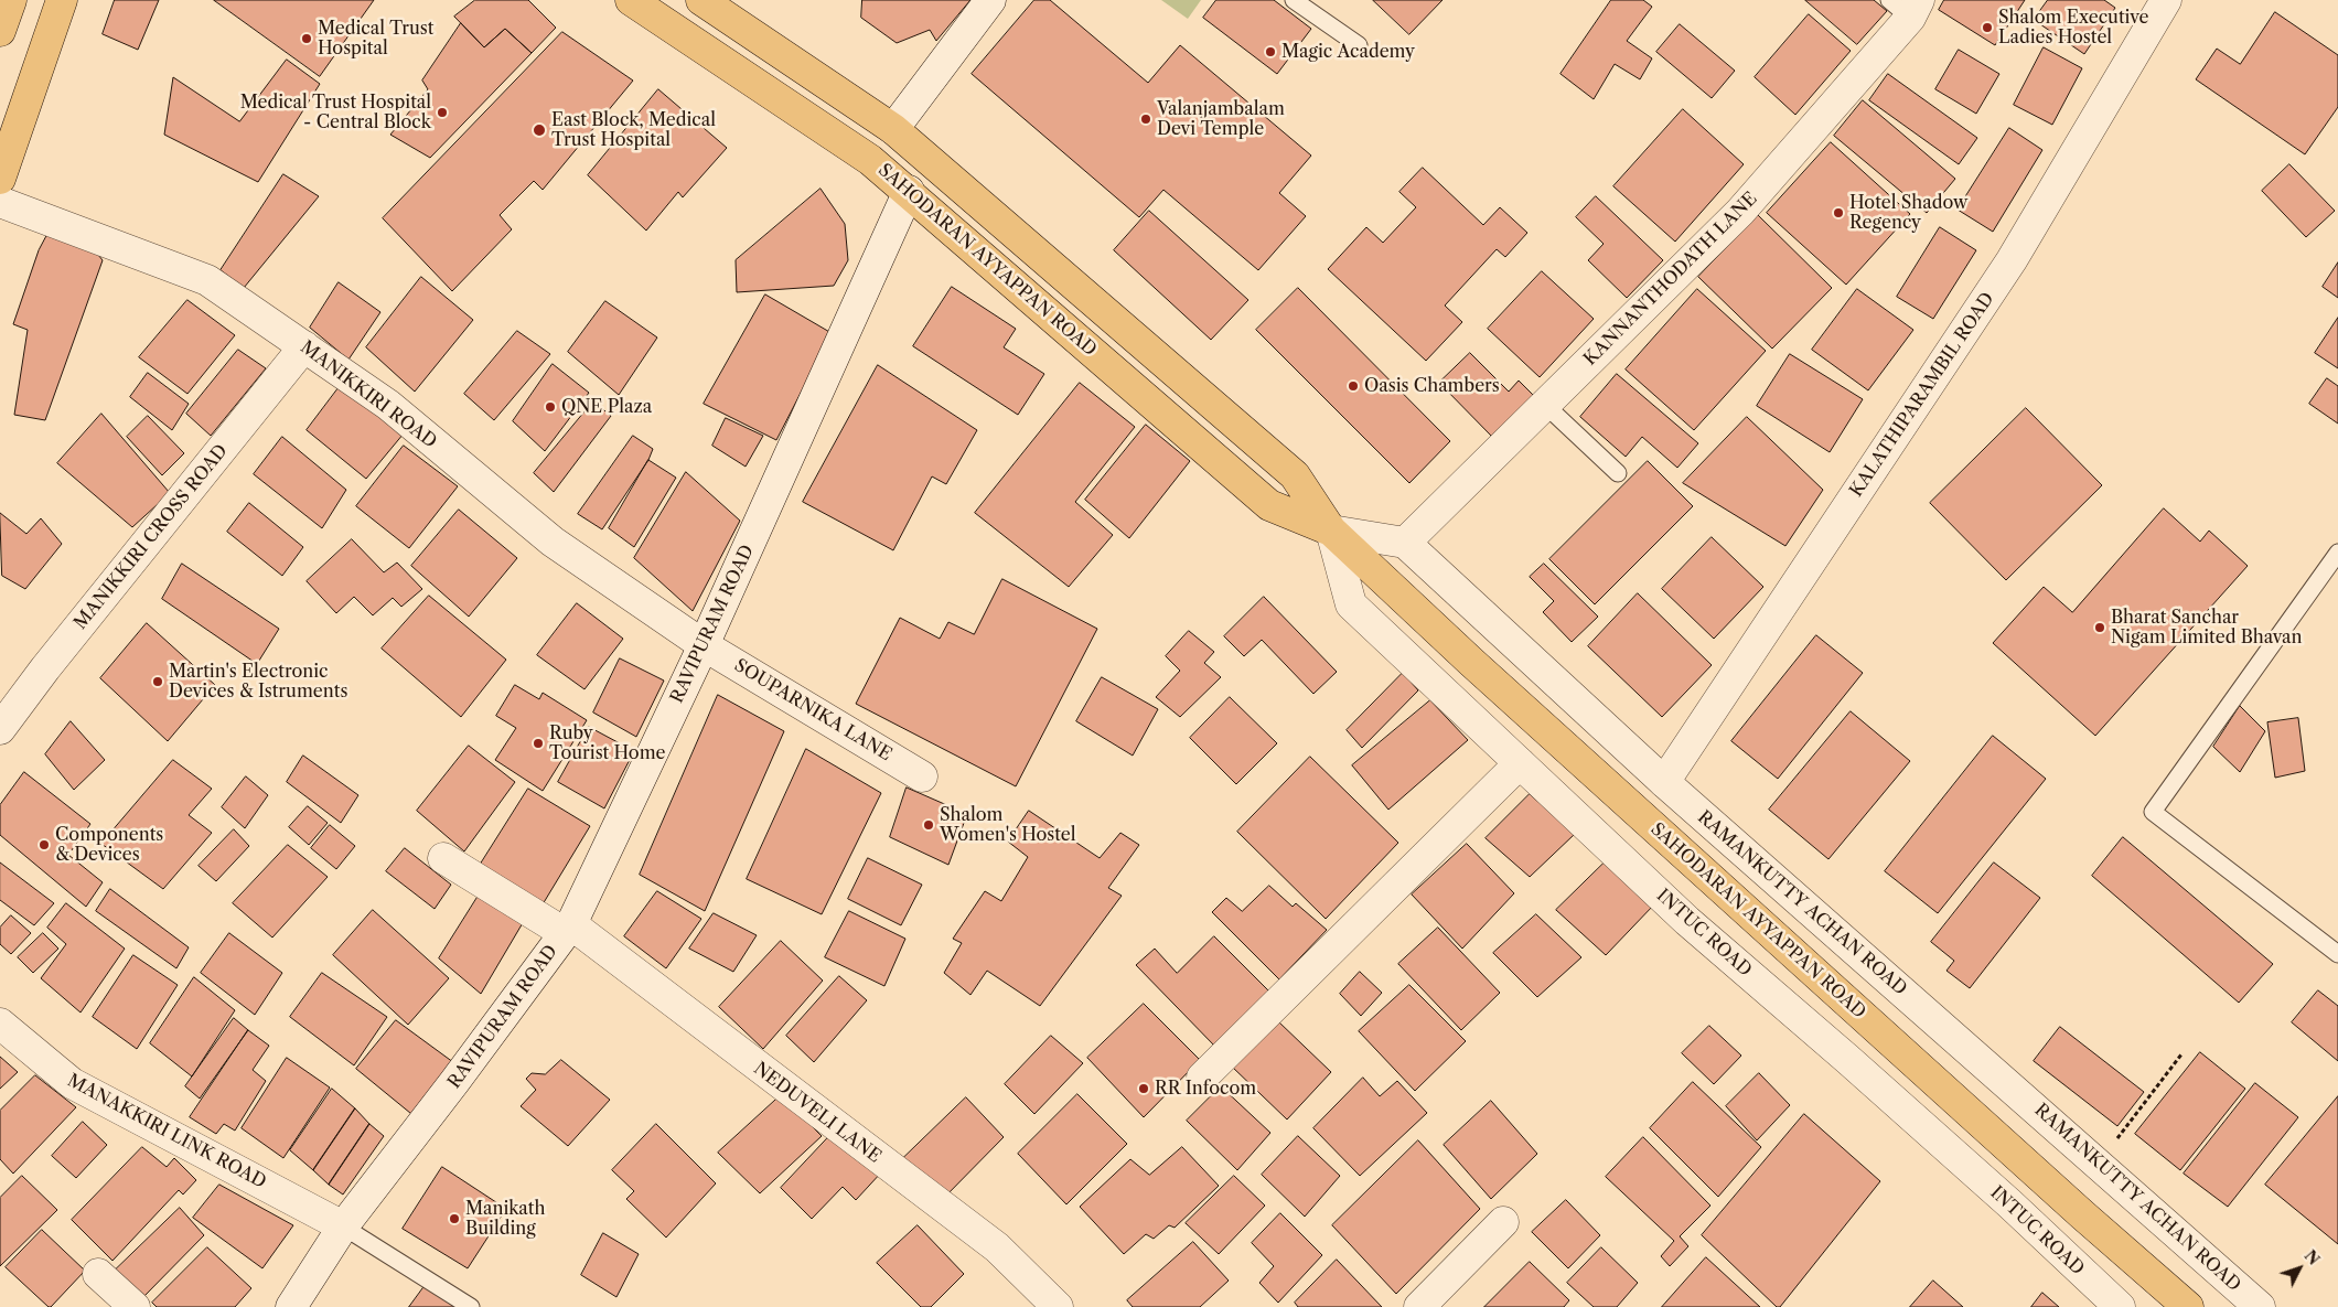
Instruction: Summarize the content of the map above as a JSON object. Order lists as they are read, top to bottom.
{
  "streets": {
    "main road": ["SAHODARAN AYYAPPAN ROAD"],
    "street": [
      "KANNANTHODATH LANE",
      "MANIKKIRI ROAD",
      "KALATHIPARAMBIL ROAD",
      "MANIKKIRI CROSS ROAD",
      "RAVIPURAM ROAD",
      "SOUPARNIKA LANE",
      "RAMANKUTTY ACHAN ROAD",
      "INTUC ROAD",
      "NEDUVELI LANE",
      "MANAKKIRI LINK ROAD"
    ]
  },
  "crossings": [
    ["SAHODARAN AYYAPPAN ROAD", "RAVIPURAM ROAD"],
    ["SAHODARAN AYYAPPAN ROAD", "INTUC ROAD"],
    ["KANNANTHODATH LANE", "RAMANKUTTY ACHAN ROAD"],
    ["MANIKKIRI ROAD", "MANIKKIRI CROSS ROAD"],
    ["MANIKKIRI ROAD", "RAVIPURAM ROAD"],
    ["MANIKKIRI ROAD", "SOUPARNIKA LANE"],
    ["KALATHIPARAMBIL ROAD", "RAMANKUTTY ACHAN ROAD"],
    ["RAVIPURAM ROAD", "SOUPARNIKA LANE"],
    ["RAVIPURAM ROAD", "NEDUVELI LANE"],
    ["RAVIPURAM ROAD", "MANAKKIRI LINK ROAD"]
  ],
  "places": [
    "Shalom Executive Ladies Hostel",
    "Medical Trust Hospital",
    "Magic Academy",
    "Medical Trust Hospital - Central Block",
    "Valanjambalam Devi Temple",
    "East Block, Medical Trust Hospital",
    "Hotel Shadow Regency",
    "Oasis Chambers",
    "QNE Plaza",
    "Bharat Sanchar Nigam Limited Bhavan",
    "Martin's Electronic Devices & Istruments",
    "Ruby Tourist Home",
    "Shalom Women's Hostel",
    "Components & Devices",
    "RR Infocom",
    "Manikath Building"
  ],
  "north": "top right"
}
